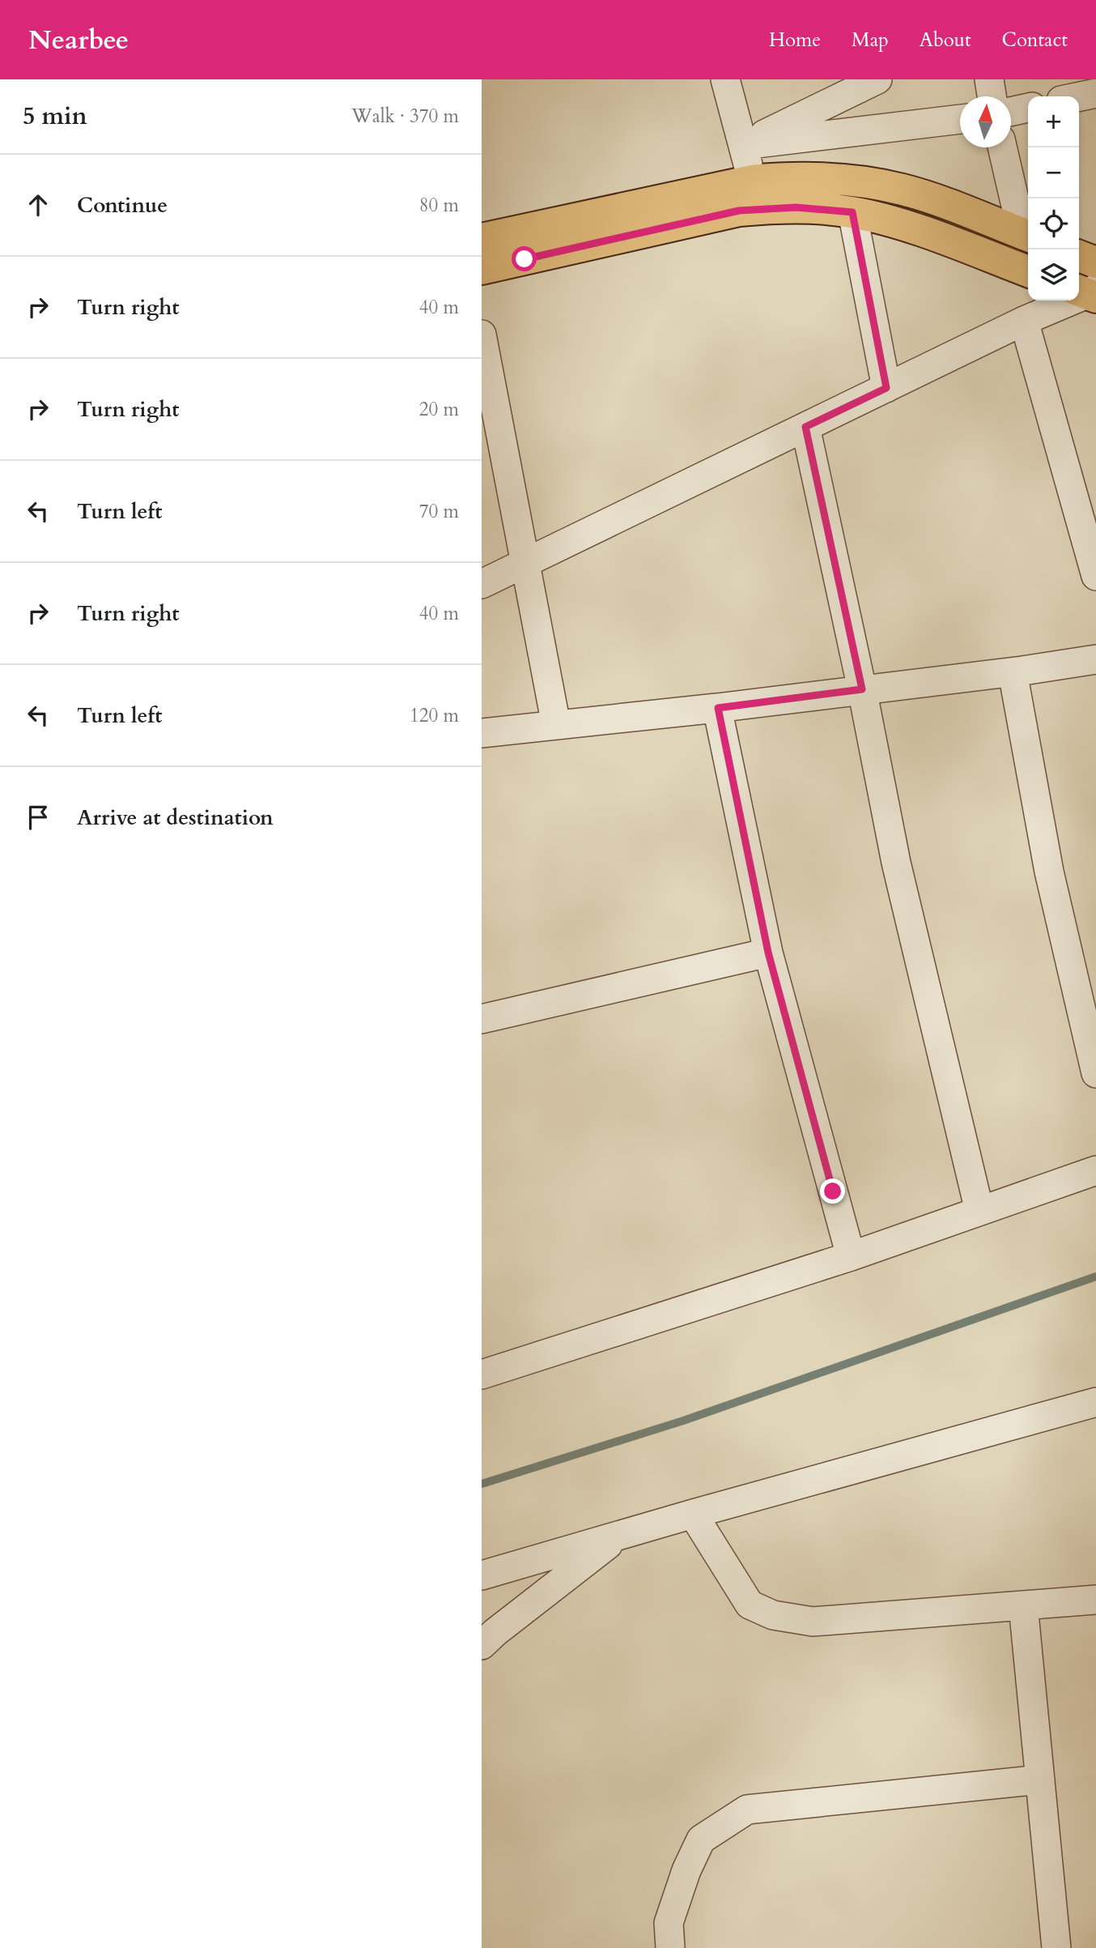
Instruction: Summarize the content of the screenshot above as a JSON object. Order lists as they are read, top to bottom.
{
  "north": "top",
  "page": {
    "header": "Nearbee",
    "nav": [
      "Home",
      "Map",
      "About",
      "Contact"
    ],
    "heading": ["5 min", "Walk · 370 m"],
    "map_buttons": ["+", "−"],
    "list": [
      ["Continue", "80 m"],
      ["Turn right", "40 m"],
      ["Turn right", "20 m"],
      ["Turn left", "70 m"],
      ["Turn right", "40 m"],
      ["Turn left", "120 m"],
      "Arrive at destination"
    ]
  }
}
